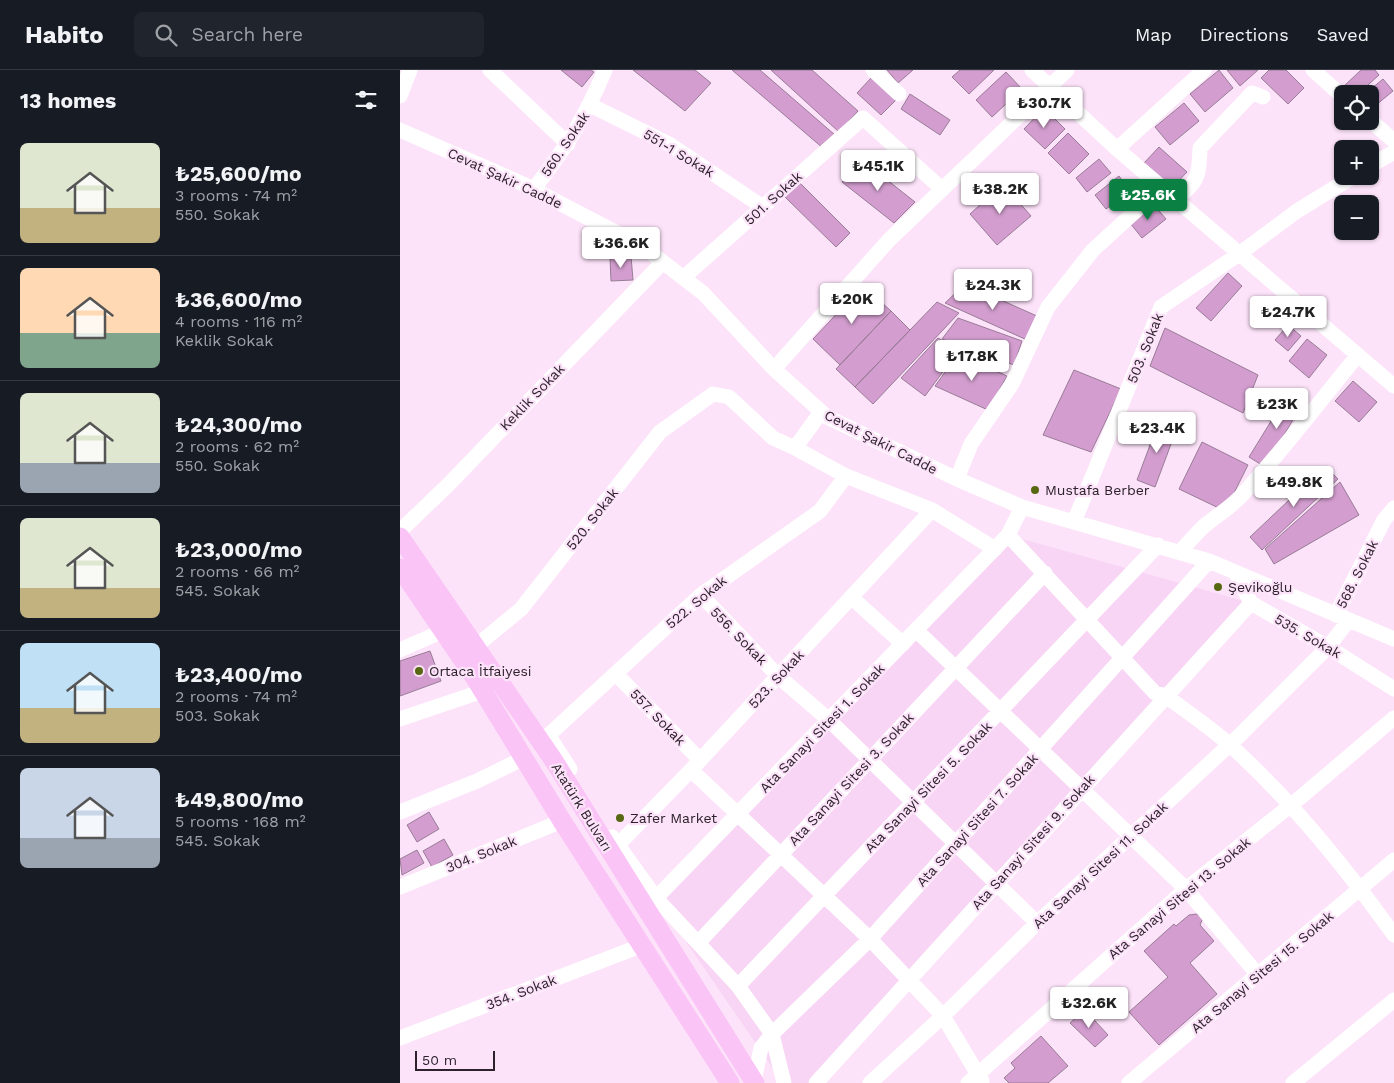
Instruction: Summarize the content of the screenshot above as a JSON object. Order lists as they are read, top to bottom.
{
  "streets": {
    "main road": ["Atatürk Bulvarı"],
    "street": [
      "560. Sokak",
      "551-1 Sokak",
      "Cevat Şakir Cadde",
      "501. Sokak",
      "503. Sokak",
      "Keklik Sokak",
      "520. Sokak",
      "568. Sokak",
      "522. Sokak",
      "556. Sokak",
      "535. Sokak",
      "523. Sokak",
      "557. Sokak",
      "Ata Sanayi Sitesi 1. Sokak",
      "Ata Sanayi Sitesi 3. Sokak",
      "Ata Sanayi Sitesi 5. Sokak",
      "Ata Sanayi Sitesi 7. Sokak",
      "Ata Sanayi Sitesi 9. Sokak",
      "304. Sokak",
      "Ata Sanayi Sitesi 11. Sokak",
      "Ata Sanayi Sitesi 13. Sokak",
      "Ata Sanayi Sitesi 15. Sokak",
      "354. Sokak"
    ]
  },
  "crossings": [
    ["560. Sokak", "551-1 Sokak"],
    ["560. Sokak", "Cevat Şakir Cadde"],
    ["551-1 Sokak", "501. Sokak"],
    ["Cevat Şakir Cadde", "501. Sokak"],
    ["Cevat Şakir Cadde", "503. Sokak"],
    ["Cevat Şakir Cadde", "Keklik Sokak"],
    ["Cevat Şakir Cadde", "568. Sokak"],
    ["Cevat Şakir Cadde", "Ata Sanayi Sitesi 1. Sokak"],
    ["Cevat Şakir Cadde", "Ata Sanayi Sitesi 5. Sokak"],
    ["Cevat Şakir Cadde", "Ata Sanayi Sitesi 7. Sokak"],
    ["520. Sokak", "Atatürk Bulvarı"],
    ["568. Sokak", "535. Sokak"],
    ["568. Sokak", "Ata Sanayi Sitesi 11. Sokak"],
    ["522. Sokak", "556. Sokak"],
    ["522. Sokak", "557. Sokak"],
    ["522. Sokak", "Atatürk Bulvarı"],
    ["556. Sokak", "523. Sokak"],
    ["556. Sokak", "Ata Sanayi Sitesi 1. Sokak"],
    ["556. Sokak", "Ata Sanayi Sitesi 3. Sokak"],
    ["556. Sokak", "Ata Sanayi Sitesi 5. Sokak"],
    ["556. Sokak", "Ata Sanayi Sitesi 7. Sokak"],
    ["556. Sokak", "Ata Sanayi Sitesi 9. Sokak"],
    ["556. Sokak", "Ata Sanayi Sitesi 11. Sokak"],
    ["535. Sokak", "Ata Sanayi Sitesi 9. Sokak"],
    ["535. Sokak", "Ata Sanayi Sitesi 11. Sokak"],
    ["523. Sokak", "557. Sokak"],
    ["523. Sokak", "Atatürk Bulvarı"],
    ["557. Sokak", "Ata Sanayi Sitesi 1. Sokak"],
    ["557. Sokak", "Ata Sanayi Sitesi 3. Sokak"],
    ["557. Sokak", "Ata Sanayi Sitesi 5. Sokak"],
    ["557. Sokak", "Ata Sanayi Sitesi 7. Sokak"],
    ["557. Sokak", "Ata Sanayi Sitesi 9. Sokak"],
    ["557. Sokak", "Ata Sanayi Sitesi 11. Sokak"],
    ["557. Sokak", "Ata Sanayi Sitesi 13. Sokak"],
    ["Atatürk Bulvarı", "Ata Sanayi Sitesi 7. Sokak"],
    ["Atatürk Bulvarı", "304. Sokak"],
    ["Atatürk Bulvarı", "354. Sokak"]
  ],
  "places": [
    "Mustafa Berber",
    "Şevikoğlu",
    "Ortaca İtfaiyesi",
    "Zafer Market"
  ],
  "scale_bar": "50 m",
  "page": {
    "header": "Habito",
    "search": "Search here",
    "nav": ["Map", "Directions", "Saved"],
    "heading": "13 homes",
    "map_buttons": ["+", "−"],
    "price": [
      "₺30.7K",
      "₺45.1K",
      "₺38.2K",
      "₺25.6K",
      "₺36.6K",
      "₺24.3K",
      "₺20K",
      "₺24.7K",
      "₺17.8K",
      "₺23K",
      "₺23.4K",
      "₺49.8K",
      "₺32.6K"
    ],
    "list": [
      {
        "name": "₺25,600/mo",
        "note": "3 rooms · 74 m² · 550. Sokak"
      },
      {
        "name": "₺36,600/mo",
        "note": "4 rooms · 116 m² · Keklik Sokak"
      },
      {
        "name": "₺24,300/mo",
        "note": "2 rooms · 62 m² · 550. Sokak"
      },
      {
        "name": "₺23,000/mo",
        "note": "2 rooms · 66 m² · 545. Sokak"
      },
      {
        "name": "₺23,400/mo",
        "note": "2 rooms · 74 m² · 503. Sokak"
      },
      {
        "name": "₺49,800/mo",
        "note": "5 rooms · 168 m² · 545. Sokak"
      }
    ],
    "scale": "50 m"
  }
}
